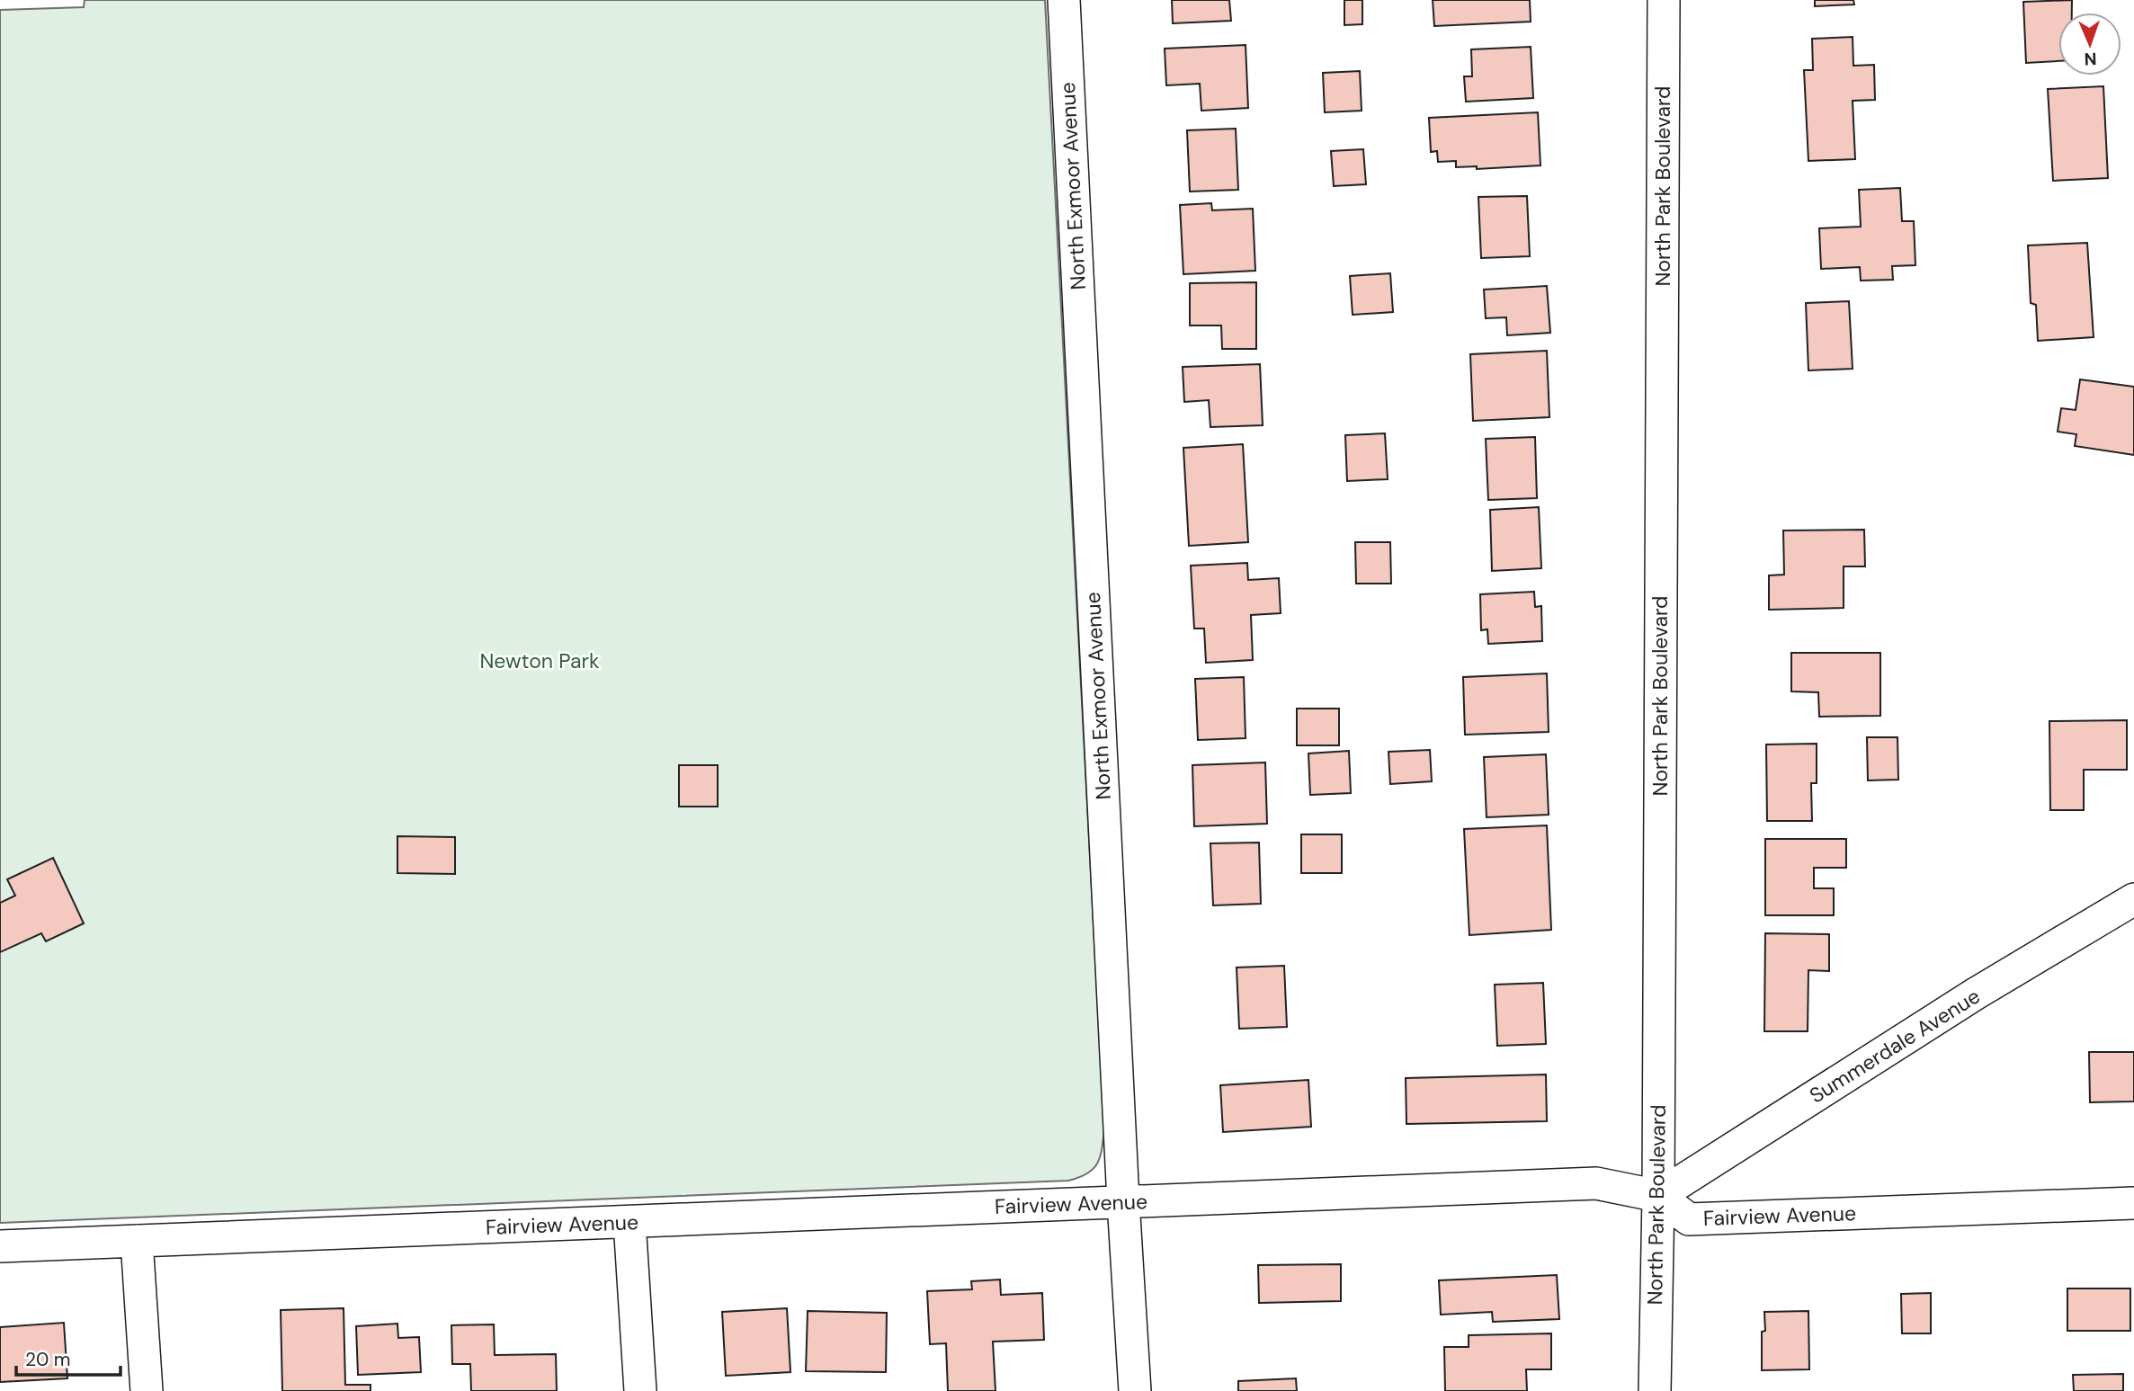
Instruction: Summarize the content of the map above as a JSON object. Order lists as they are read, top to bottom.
{
  "streets": {
    "street": [
      "North Exmoor Avenue",
      "North Park Boulevard",
      "Summerdale Avenue",
      "Fairview Avenue"
    ]
  },
  "crossings": [
    ["North Exmoor Avenue", "Fairview Avenue"],
    ["North Park Boulevard", "Summerdale Avenue"],
    ["North Park Boulevard", "Fairview Avenue"],
    ["Summerdale Avenue", "Fairview Avenue"]
  ],
  "parks": ["Newton Park"],
  "scale_bar": "20 m",
  "north": "bottom"
}
